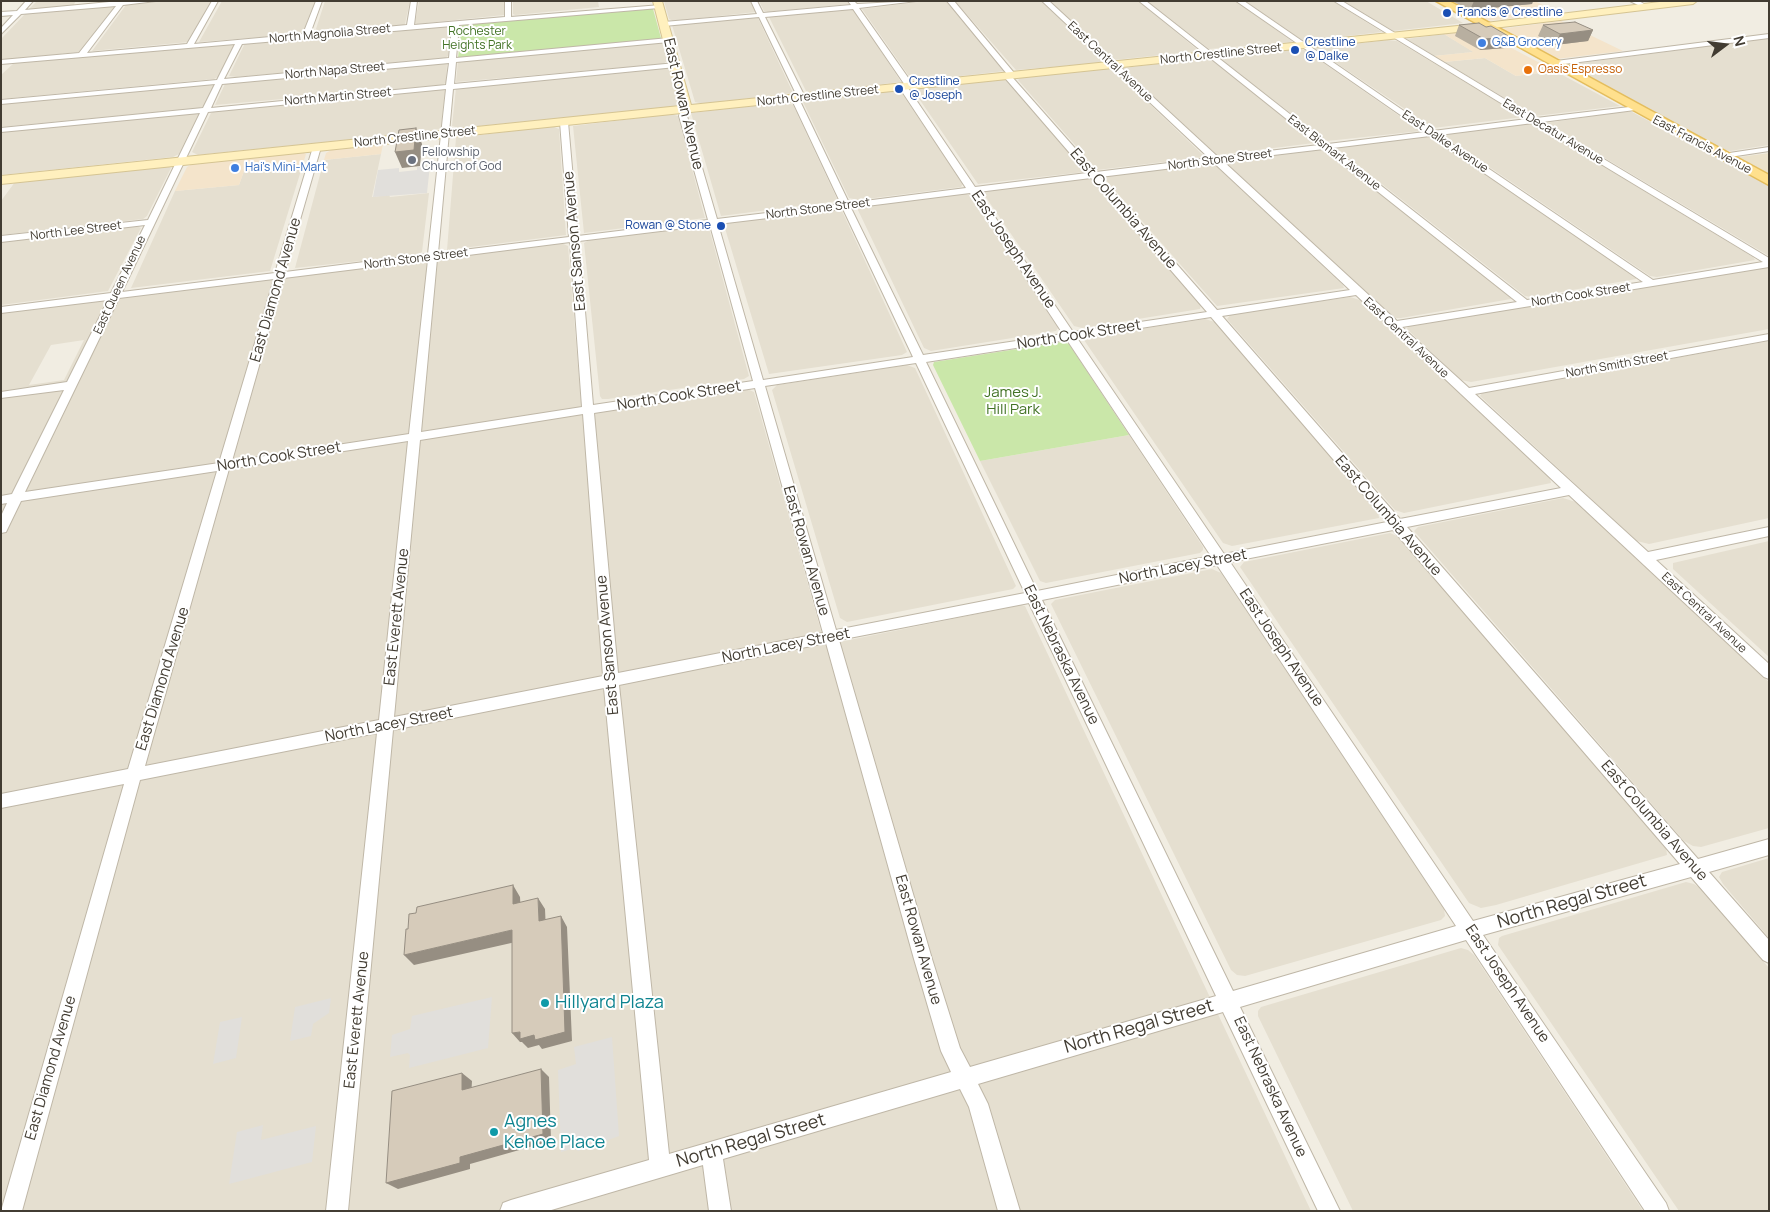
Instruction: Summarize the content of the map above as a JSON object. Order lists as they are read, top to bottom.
{
  "streets": {
    "main road": ["North Crestline Street", "East Rowan Avenue", "East Francis Avenue"],
    "street": [
      "North Magnolia Street",
      "East Central Avenue",
      "North Napa Street",
      "North Martin Street",
      "East Decatur Avenue",
      "East Dalke Avenue",
      "East Bismark Avenue",
      "North Stone Street",
      "East Columbia Avenue",
      "North Lee Street",
      "East Sanson Avenue",
      "East Joseph Avenue",
      "East Queen Avenue",
      "East Diamond Avenue",
      "North Cook Street",
      "North Smith Street",
      "North Lacey Street",
      "East Everett Avenue",
      "East Nebraska Avenue",
      "North Regal Street"
    ]
  },
  "crossings": [
    ["North Magnolia Street", "East Rowan Avenue"],
    ["North Magnolia Street", "East Queen Avenue"],
    ["North Magnolia Street", "East Everett Avenue"],
    ["North Crestline Street", "East Central Avenue"],
    ["North Crestline Street", "East Rowan Avenue"],
    ["North Crestline Street", "East Decatur Avenue"],
    ["North Crestline Street", "East Dalke Avenue"],
    ["North Crestline Street", "East Francis Avenue"],
    ["North Crestline Street", "East Bismark Avenue"],
    ["North Crestline Street", "East Columbia Avenue"],
    ["North Crestline Street", "East Sanson Avenue"],
    ["North Crestline Street", "East Joseph Avenue"],
    ["North Crestline Street", "East Queen Avenue"],
    ["North Crestline Street", "East Diamond Avenue"],
    ["North Crestline Street", "East Everett Avenue"],
    ["North Crestline Street", "East Nebraska Avenue"],
    ["East Central Avenue", "North Stone Street"],
    ["East Central Avenue", "North Cook Street"],
    ["East Central Avenue", "North Smith Street"],
    ["East Central Avenue", "North Lacey Street"],
    ["North Napa Street", "East Rowan Avenue"],
    ["North Napa Street", "East Queen Avenue"],
    ["North Napa Street", "East Everett Avenue"],
    ["North Martin Street", "East Rowan Avenue"],
    ["North Martin Street", "East Queen Avenue"],
    ["North Martin Street", "East Everett Avenue"],
    ["East Rowan Avenue", "North Stone Street"],
    ["East Rowan Avenue", "North Cook Street"],
    ["East Rowan Avenue", "North Lacey Street"],
    ["East Rowan Avenue", "North Regal Street"],
    ["East Decatur Avenue", "North Stone Street"],
    ["East Decatur Avenue", "North Cook Street"],
    ["East Dalke Avenue", "North Stone Street"],
    ["East Dalke Avenue", "North Cook Street"],
    ["East Francis Avenue", "North Stone Street"],
    ["East Bismark Avenue", "North Stone Street"],
    ["East Bismark Avenue", "North Cook Street"],
    ["North Stone Street", "East Columbia Avenue"],
    ["North Stone Street", "East Sanson Avenue"],
    ["North Stone Street", "East Joseph Avenue"],
    ["North Stone Street", "East Queen Avenue"],
    ["North Stone Street", "East Diamond Avenue"],
    ["North Stone Street", "East Everett Avenue"],
    ["North Stone Street", "East Nebraska Avenue"],
    ["East Columbia Avenue", "North Cook Street"],
    ["East Columbia Avenue", "North Lacey Street"],
    ["East Columbia Avenue", "North Regal Street"],
    ["North Lee Street", "East Queen Avenue"],
    ["East Sanson Avenue", "North Cook Street"],
    ["East Sanson Avenue", "North Lacey Street"],
    ["East Sanson Avenue", "North Regal Street"],
    ["East Joseph Avenue", "North Cook Street"],
    ["East Joseph Avenue", "North Lacey Street"],
    ["East Joseph Avenue", "North Regal Street"],
    ["East Queen Avenue", "North Cook Street"],
    ["East Diamond Avenue", "North Cook Street"],
    ["East Diamond Avenue", "North Lacey Street"],
    ["North Cook Street", "East Everett Avenue"],
    ["North Cook Street", "East Nebraska Avenue"],
    ["North Lacey Street", "East Everett Avenue"],
    ["North Lacey Street", "East Nebraska Avenue"],
    ["East Nebraska Avenue", "North Regal Street"]
  ],
  "parks": ["Rochester Heights Park", "James J. Hill Park"],
  "places": [
    "Francis @ Crestline",
    "G&B Grocery",
    "Crestline @ Dalke",
    "Oasis Espresso",
    "Crestline @ Joseph",
    "Fellowship Church of God",
    "Hai's Mini-Mart",
    "Rowan @ Stone",
    "Hillyard Plaza",
    "Agnes Kehoe Place"
  ],
  "north": "right"
}
